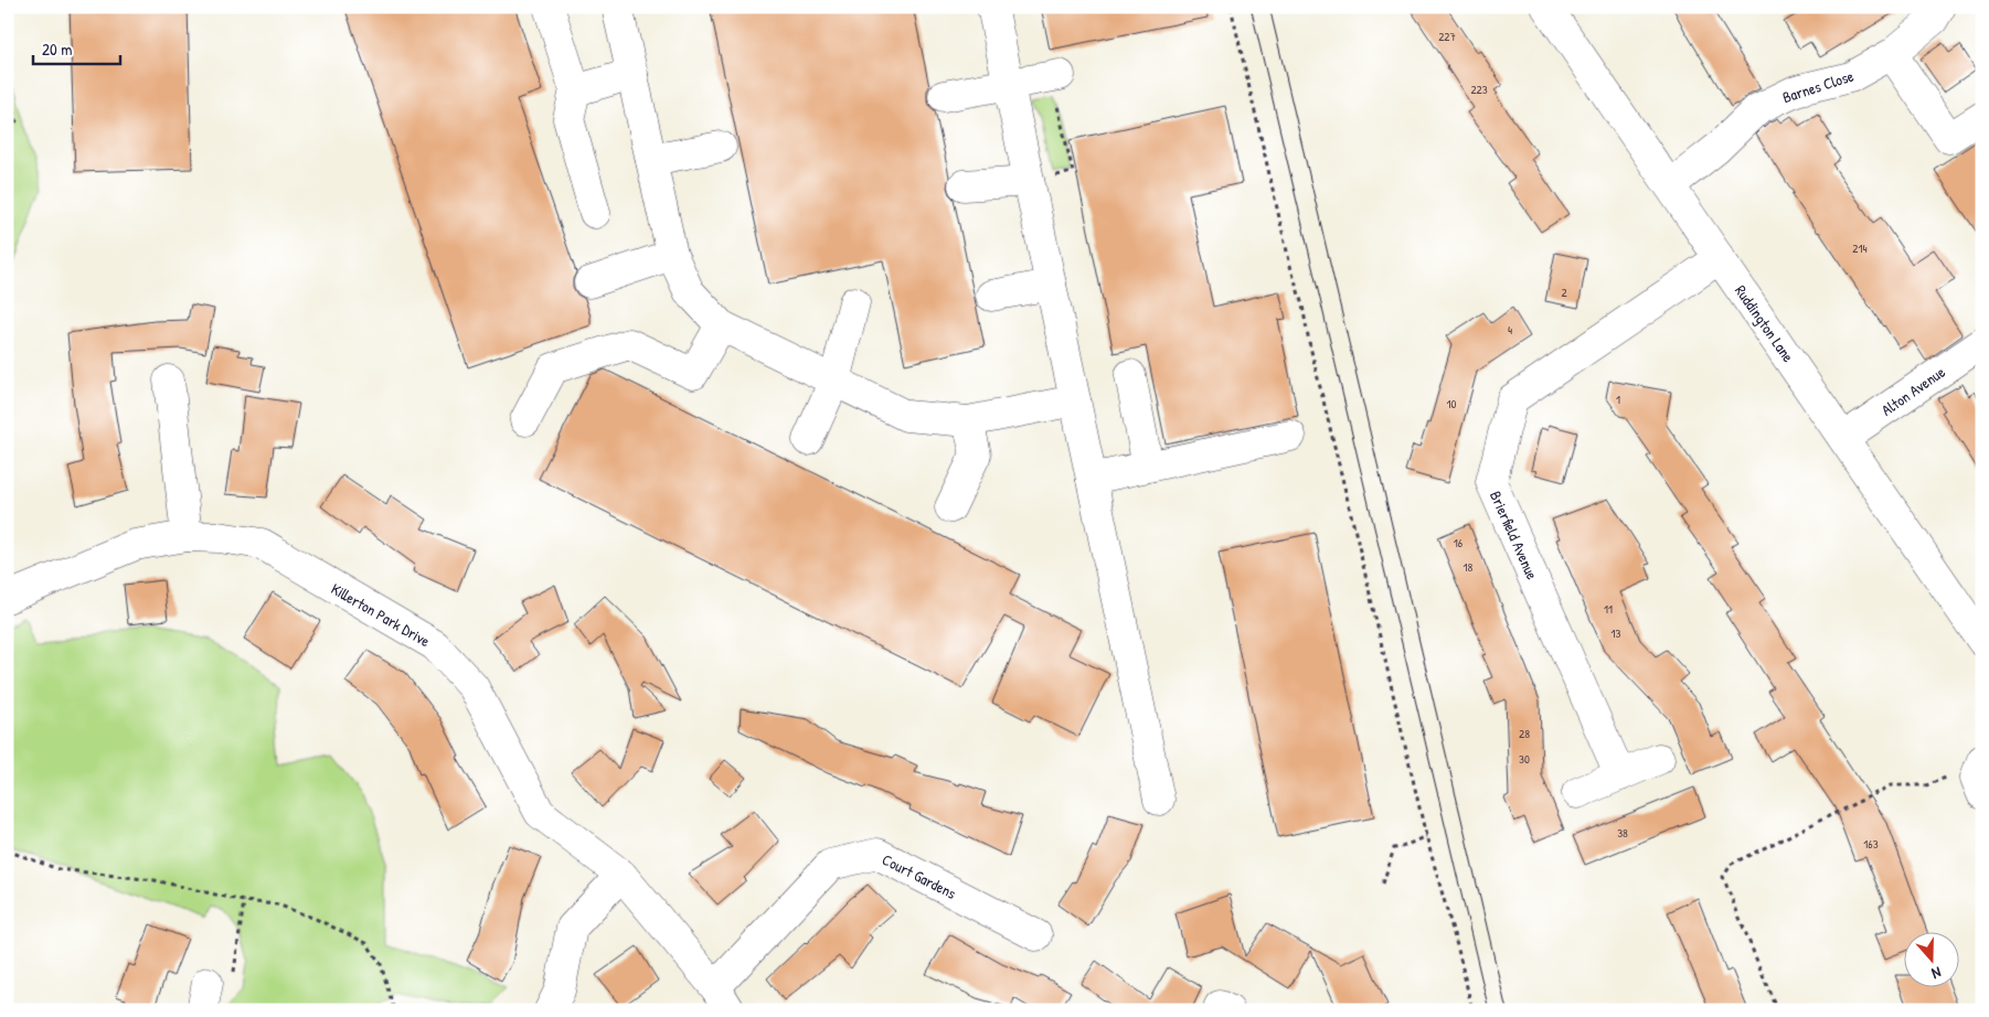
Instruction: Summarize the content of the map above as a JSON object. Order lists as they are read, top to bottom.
{
  "streets": {
    "street": [
      "Barnes Close",
      "Ruddington Lane",
      "Alton Avenue",
      "Brierfield Avenue",
      "Killerton Park Drive",
      "Court Gardens"
    ]
  },
  "crossings": [
    ["Barnes Close", "Ruddington Lane"],
    ["Ruddington Lane", "Alton Avenue"],
    ["Ruddington Lane", "Brierfield Avenue"],
    ["Killerton Park Drive", "Court Gardens"]
  ],
  "house_numbers": [
    "227",
    "223",
    "214",
    "2",
    "4",
    "1",
    "10",
    "16",
    "18",
    "11",
    "13",
    "28",
    "30",
    "38",
    "163"
  ],
  "scale_bar": "20 m",
  "north": "bottom"
}
